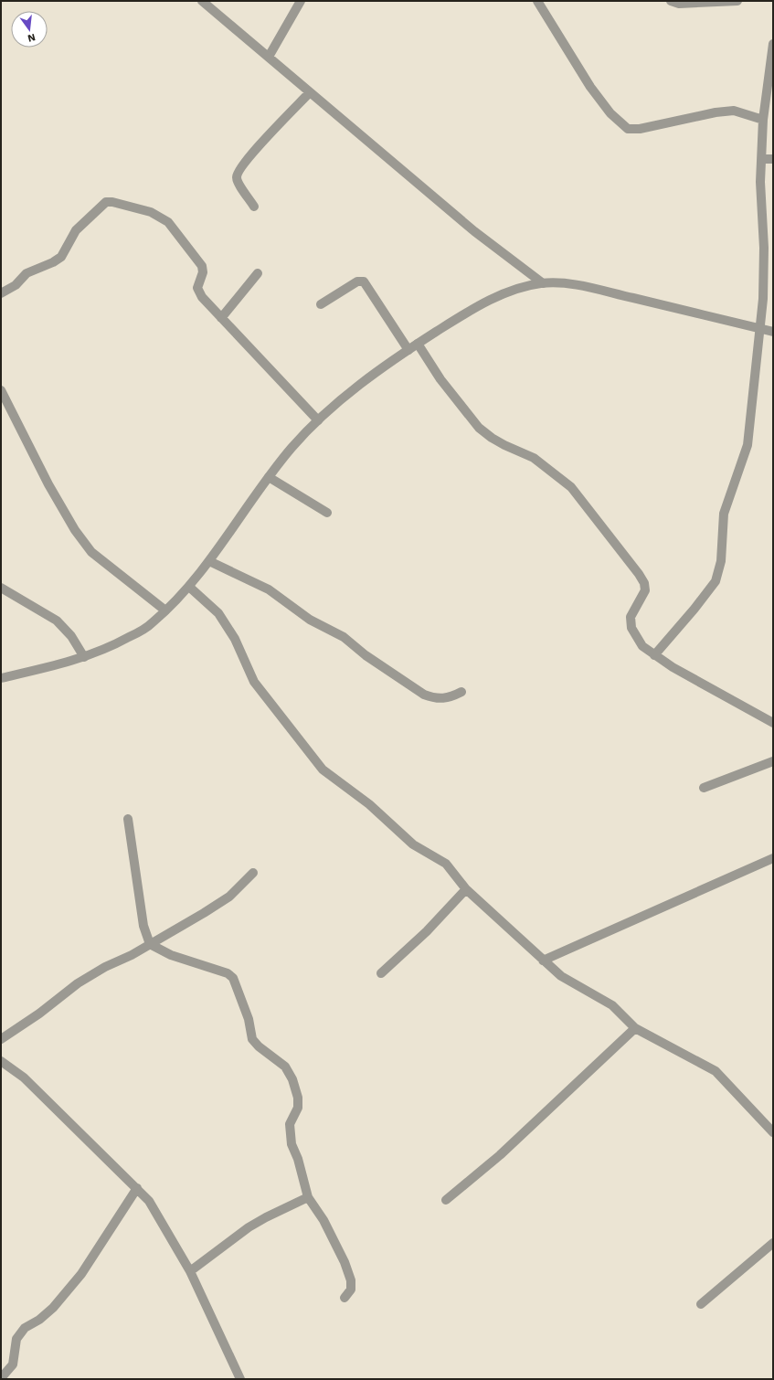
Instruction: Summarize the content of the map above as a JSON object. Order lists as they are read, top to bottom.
{
  "north": "bottom"
}
